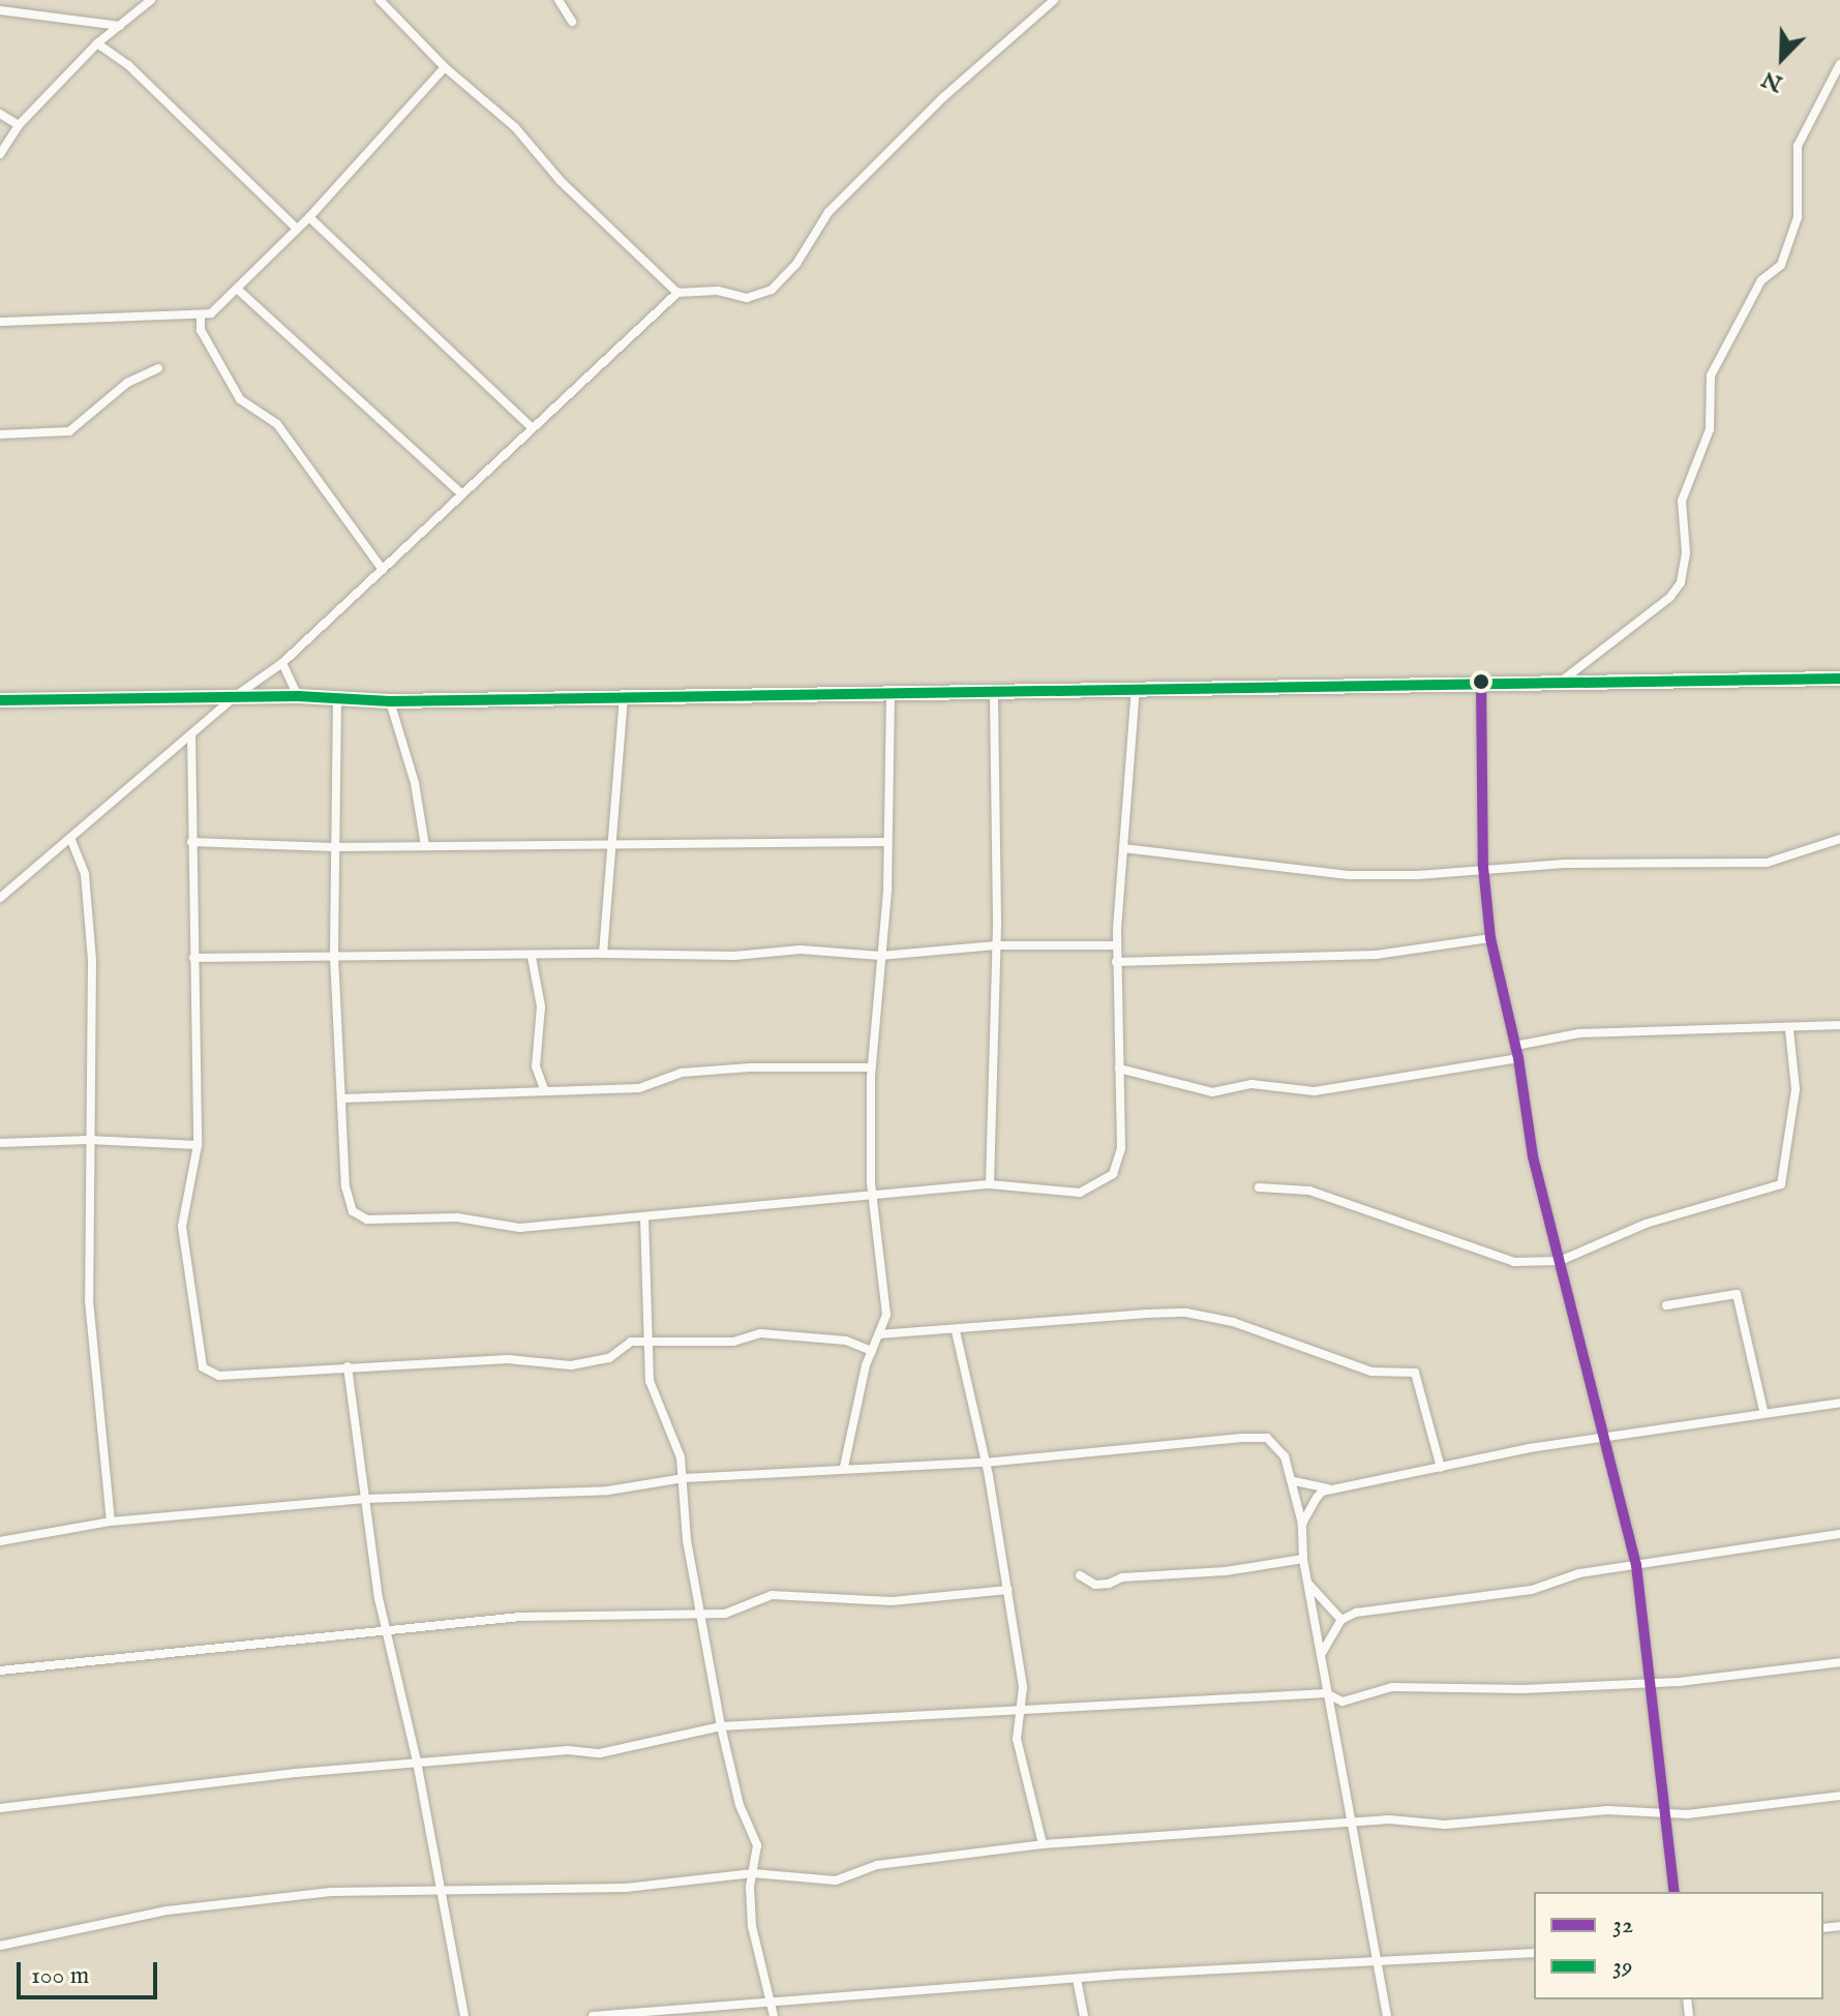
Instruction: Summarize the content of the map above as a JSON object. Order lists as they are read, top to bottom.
{
  "lines": ["transit line 39", "transit line 32"],
  "legend": ["32", "39"],
  "scale_bar": "100 m",
  "north": "bottom left"
}
